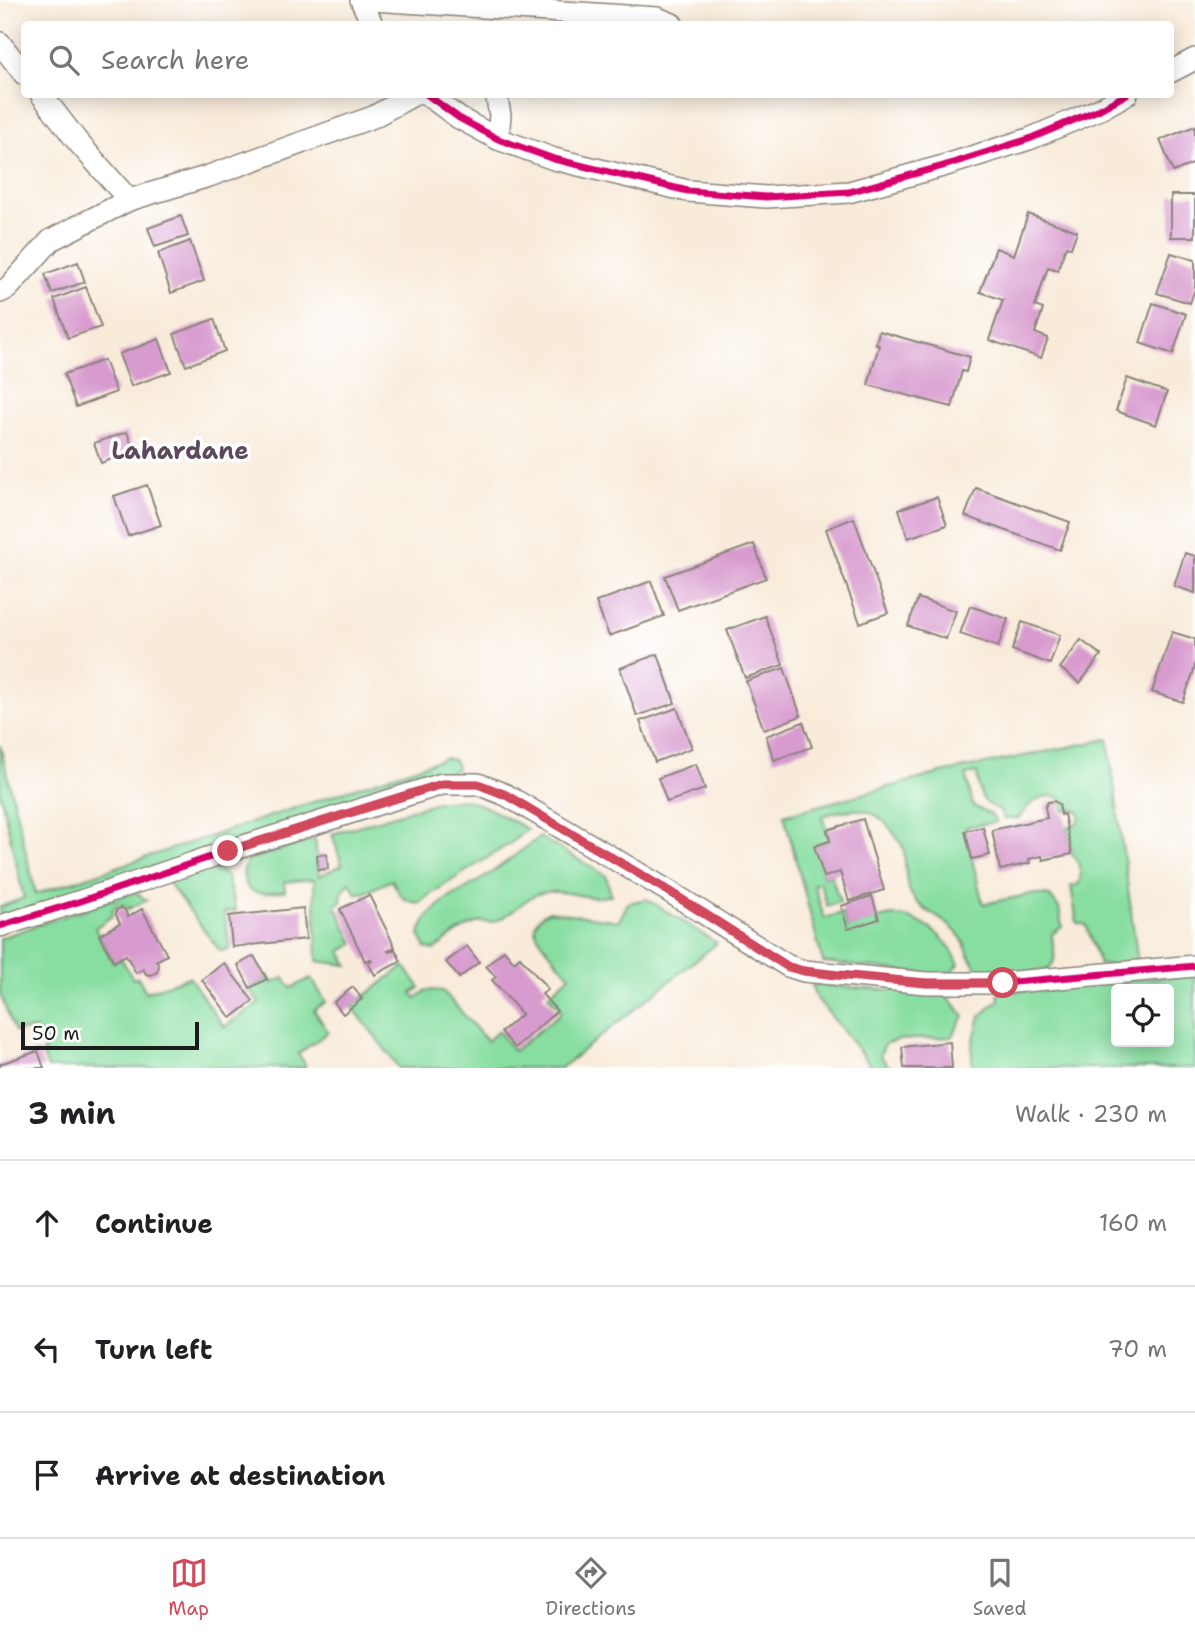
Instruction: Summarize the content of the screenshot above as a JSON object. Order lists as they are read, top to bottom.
{
  "districts": ["Lahardane"],
  "scale_bar": "50 m",
  "page": {
    "search": "Search here",
    "scale": "50 m",
    "heading": ["3 min", "Walk · 230 m"],
    "list": [
      ["Continue", "160 m"],
      ["Turn left", "70 m"],
      "Arrive at destination"
    ],
    "nav": ["Map", "Directions", "Saved"]
  }
}
